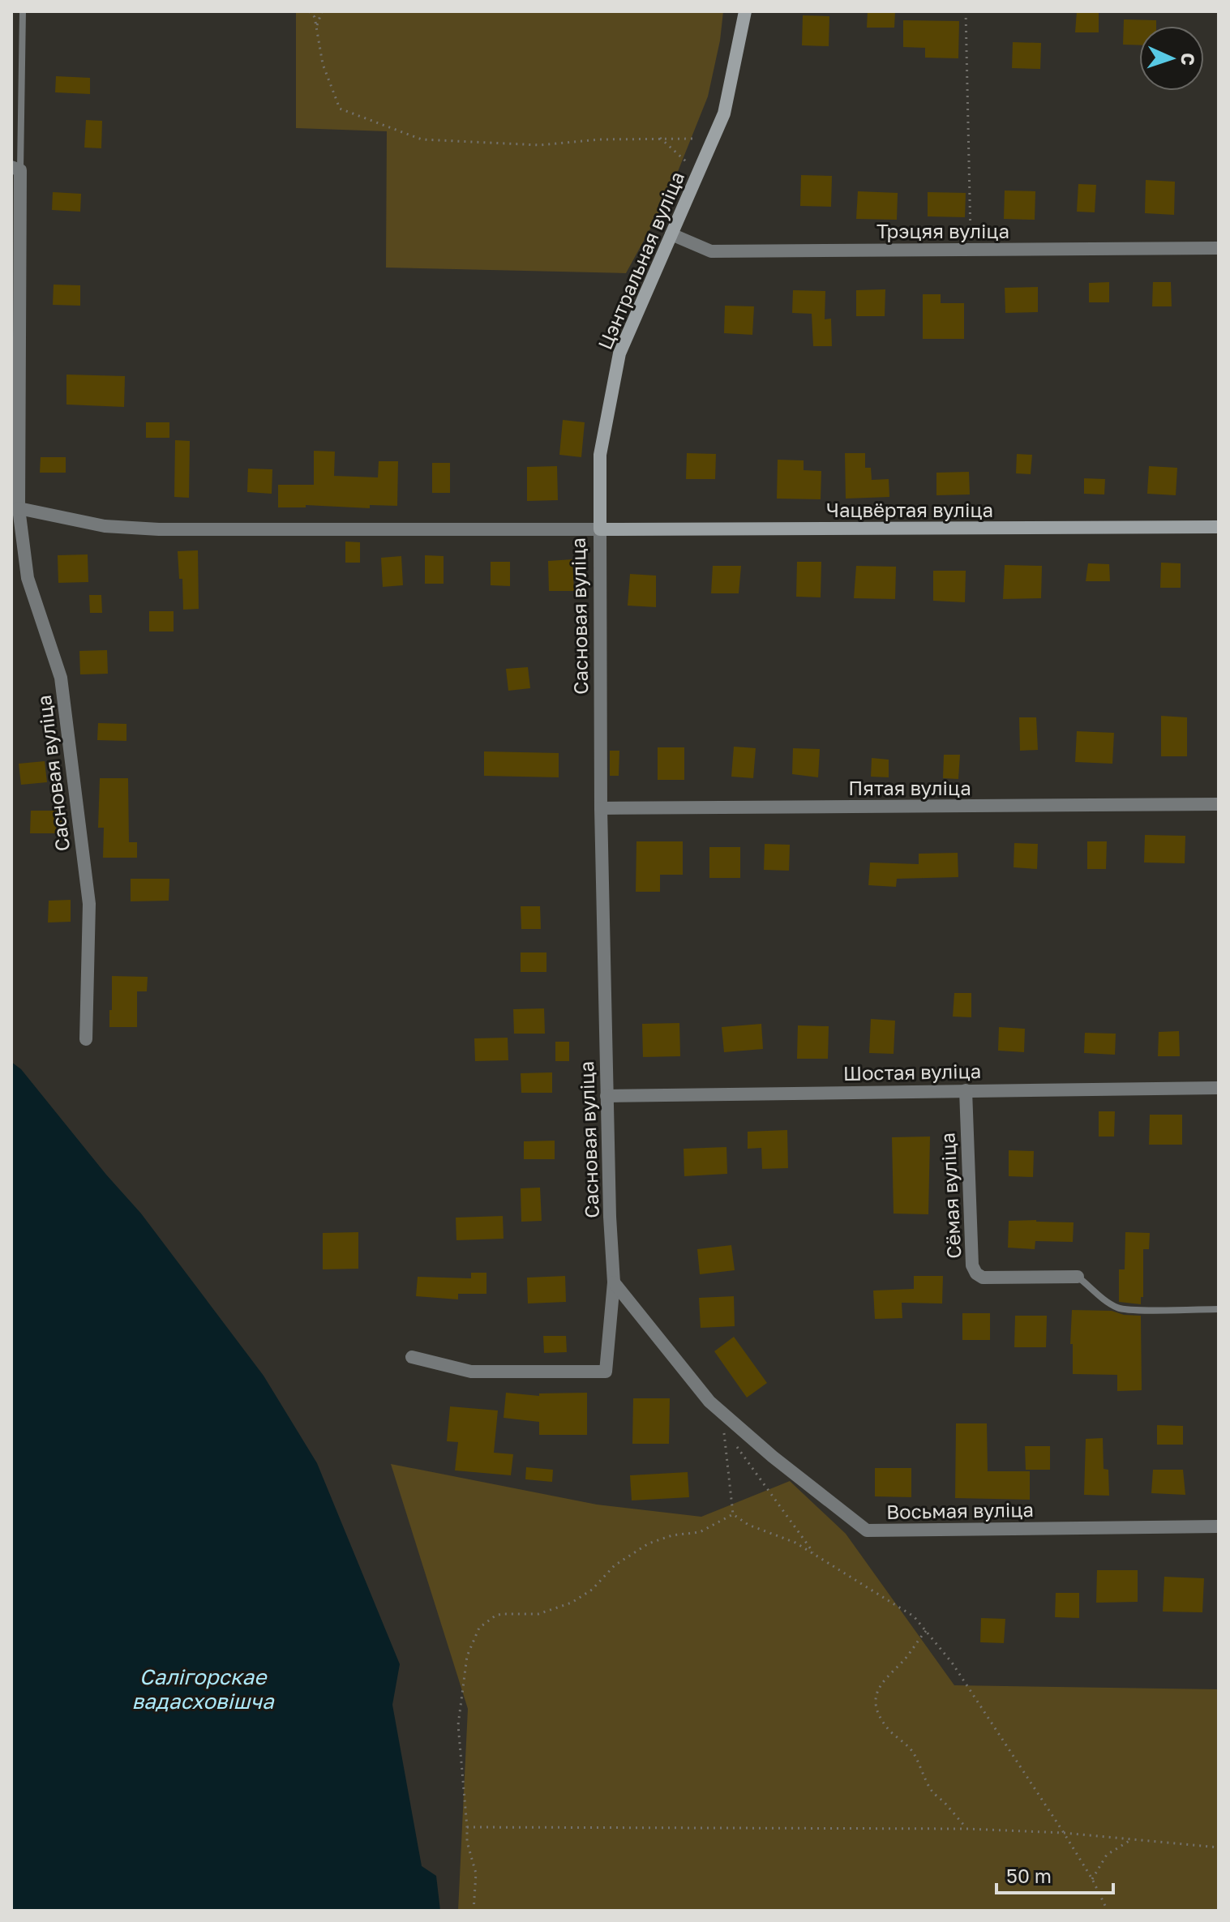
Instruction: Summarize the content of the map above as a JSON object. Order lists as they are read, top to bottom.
{
  "streets": {
    "street": [
      "Трэцяя вуліца",
      "Цэнтральная вуліца",
      "Чацвёртая вуліца",
      "Сасновая вуліца",
      "Пятая вуліца",
      "Шостая вуліца",
      "Сёмая вуліца",
      "Восьмая вуліца"
    ]
  },
  "crossings": [
    ["Трэцяя вуліца", "Цэнтральная вуліца"],
    ["Цэнтральная вуліца", "Чацвёртая вуліца"],
    ["Цэнтральная вуліца", "Сасновая вуліца"],
    ["Чацвёртая вуліца", "Сасновая вуліца"],
    ["Сасновая вуліца", "Пятая вуліца"],
    ["Сасновая вуліца", "Шостая вуліца"],
    ["Сасновая вуліца", "Восьмая вуліца"],
    ["Шостая вуліца", "Сёмая вуліца"]
  ],
  "water": ["Салігорскае вадасховішча"],
  "scale_bar": "50 m",
  "north": "right"
}
